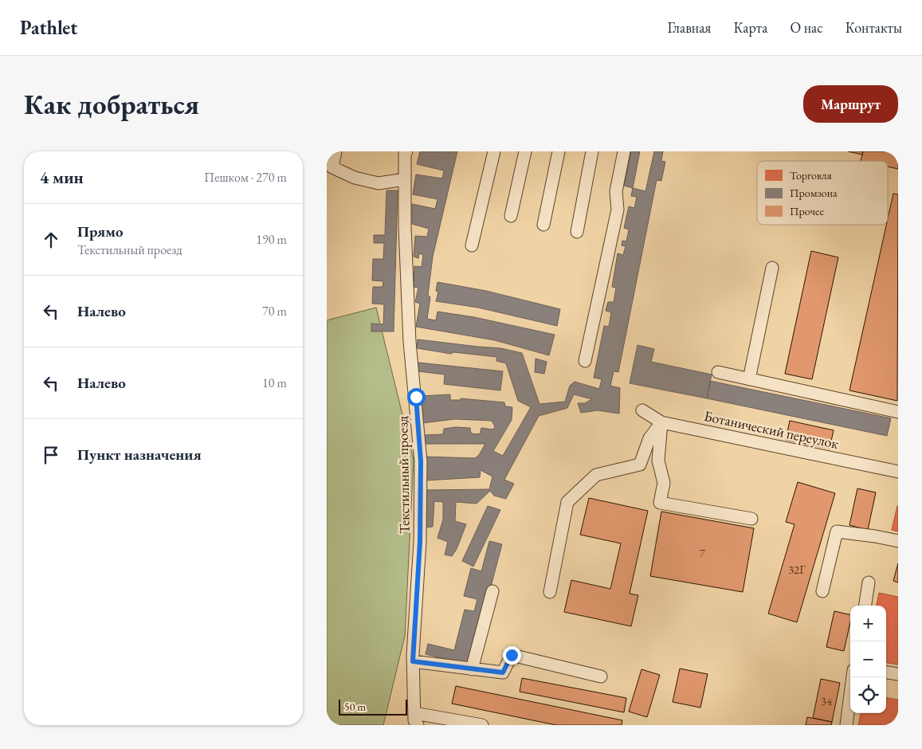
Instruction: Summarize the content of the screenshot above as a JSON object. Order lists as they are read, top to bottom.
{
  "streets": {
    "street": ["Ботанический переулок", "Текстильный проезд"]
  },
  "house_numbers": ["7", "32Г", "34"],
  "legend": ["Торговля", "Промзона", "Прочее"],
  "scale_bar": "50 m",
  "page": {
    "header": "Pathlet",
    "nav": [
      "Главная",
      "Карта",
      "О нас",
      "Контакты"
    ],
    "buttons": "Маршрут",
    "title": "Как добраться",
    "heading": ["4 мин", "Пешком · 270 m"],
    "list": [
      ["Прямо", "Текстильный проезд", "190 m"],
      ["Налево", "70 m"],
      ["Налево", "10 m"],
      "Пункт назначения"
    ],
    "map_buttons": ["+", "−"],
    "scale": "50 m"
  }
}
